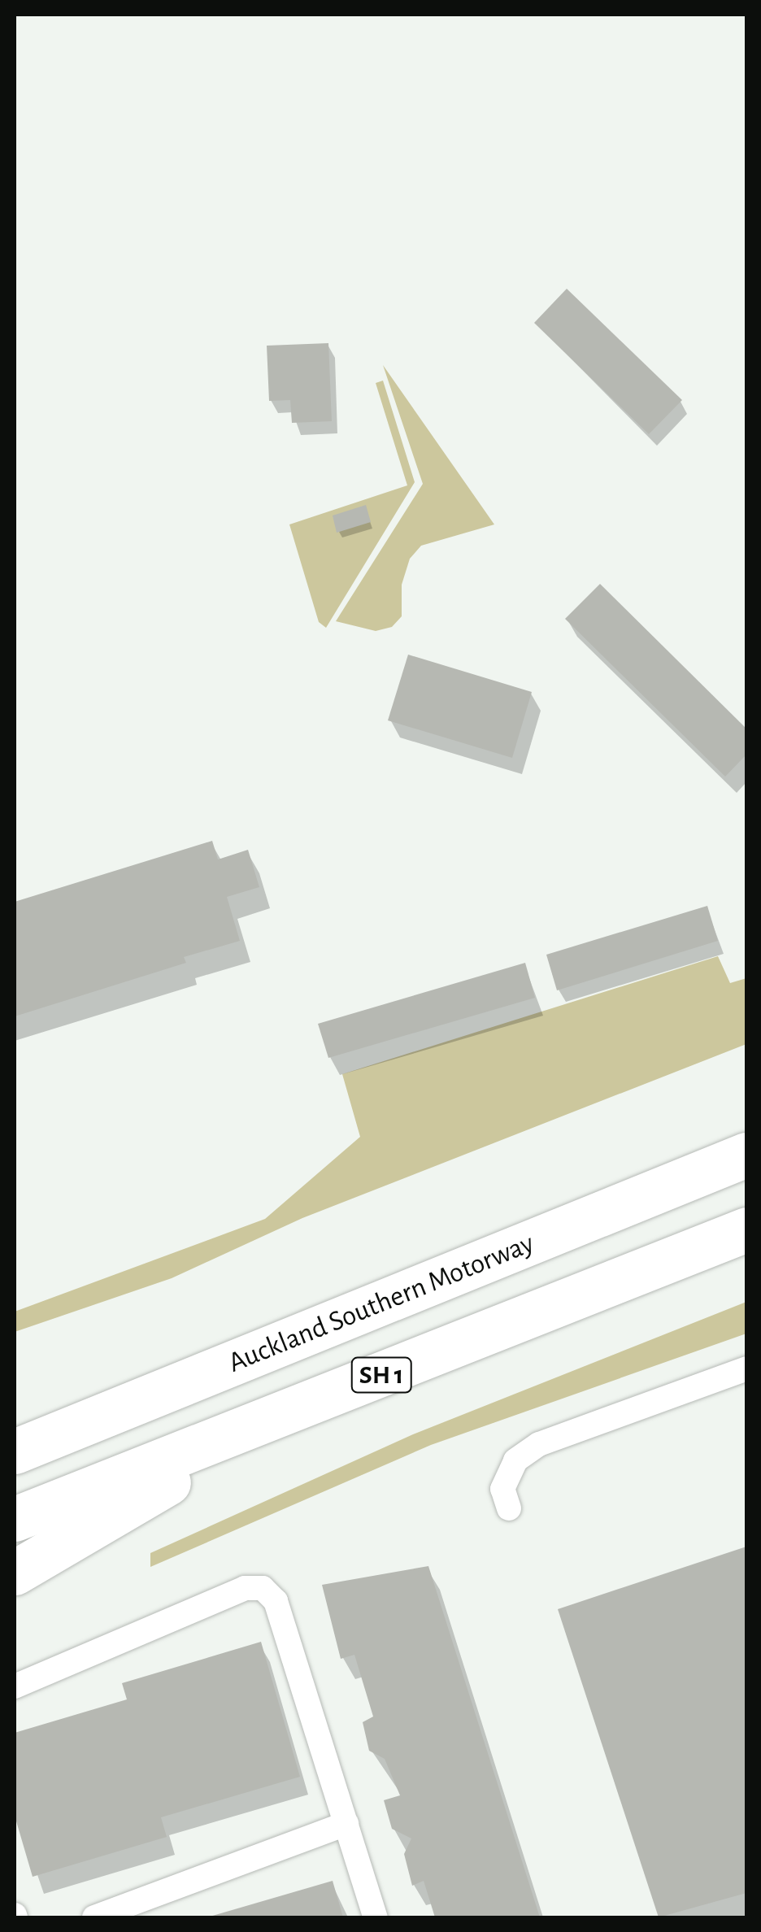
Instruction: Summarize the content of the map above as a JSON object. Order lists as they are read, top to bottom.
{
  "streets": {
    "highway": ["Auckland Southern Motorway", "SH 1"]
  }
}
